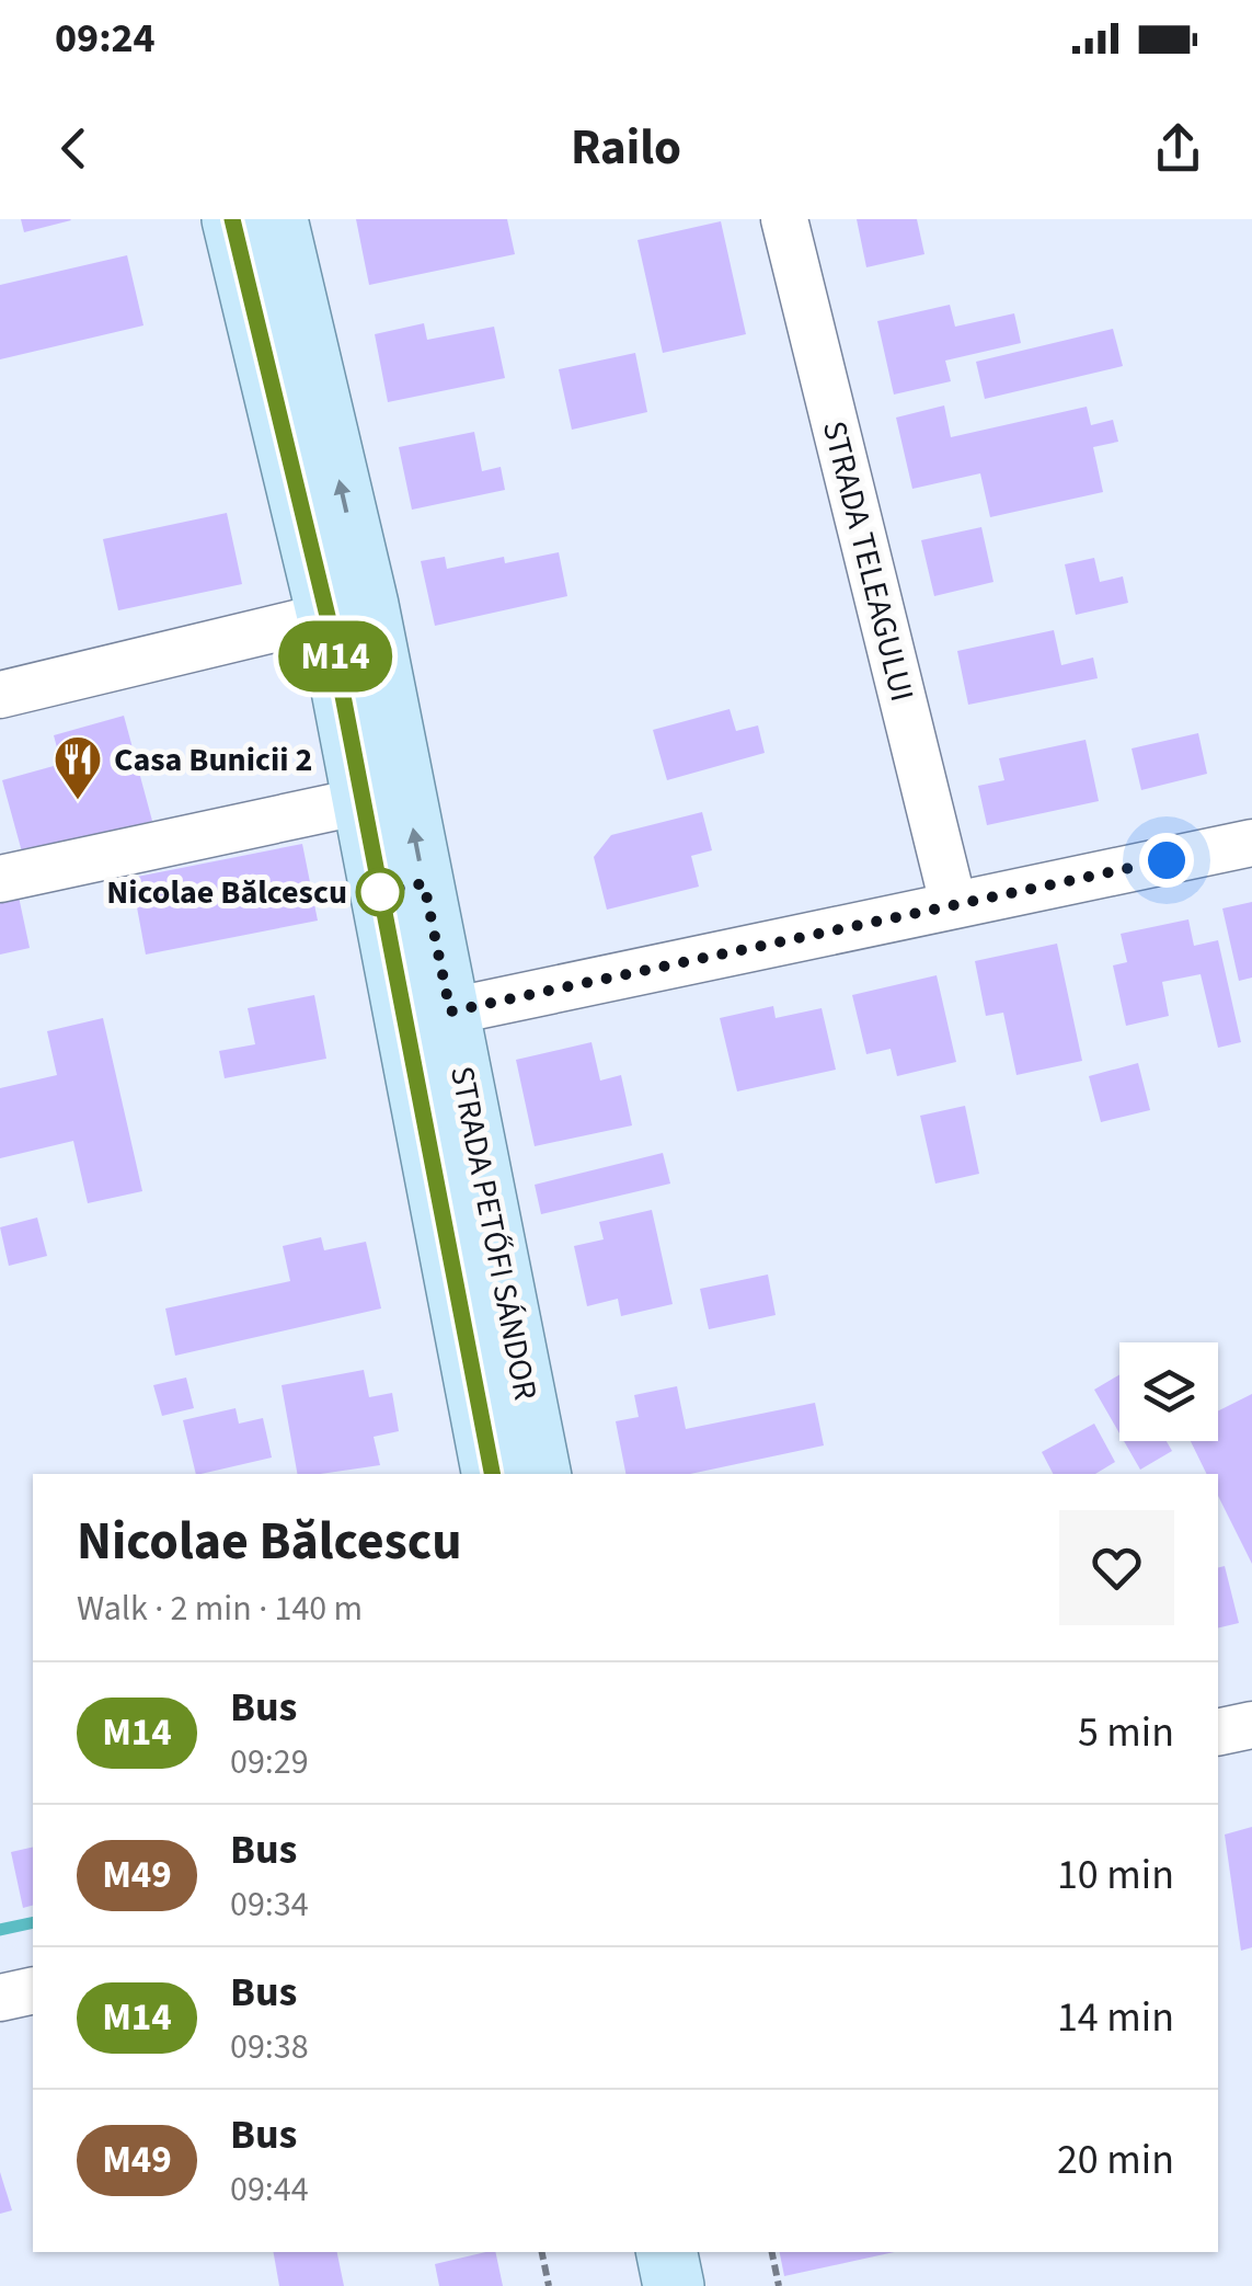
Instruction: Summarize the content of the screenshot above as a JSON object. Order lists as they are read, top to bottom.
{
  "streets": {
    "main road": ["STRADA PETŐFI SÁNDOR"],
    "street": ["STRADA TELEAGULUI"]
  },
  "places": {
    "restaurant": ["Casa Bunicii 2"],
    "other": ["Nicolae Bălcescu"]
  },
  "lines": ["bus line M14"],
  "page": {
    "status": "09:24",
    "header": "Railo",
    "on_map": "M14",
    "heading": ["Nicolae Bălcescu", "Walk · 2 min · 140 m"],
    "list": [
      {
        "mark": "M14",
        "name": "Bus",
        "note": "09:29",
        "value": "5 min"
      },
      {
        "mark": "M49",
        "name": "Bus",
        "note": "09:34",
        "value": "10 min"
      },
      {
        "mark": "M14",
        "name": "Bus",
        "note": "09:38",
        "value": "14 min"
      },
      {
        "mark": "M49",
        "name": "Bus",
        "note": "09:44",
        "value": "20 min"
      }
    ]
  }
}
